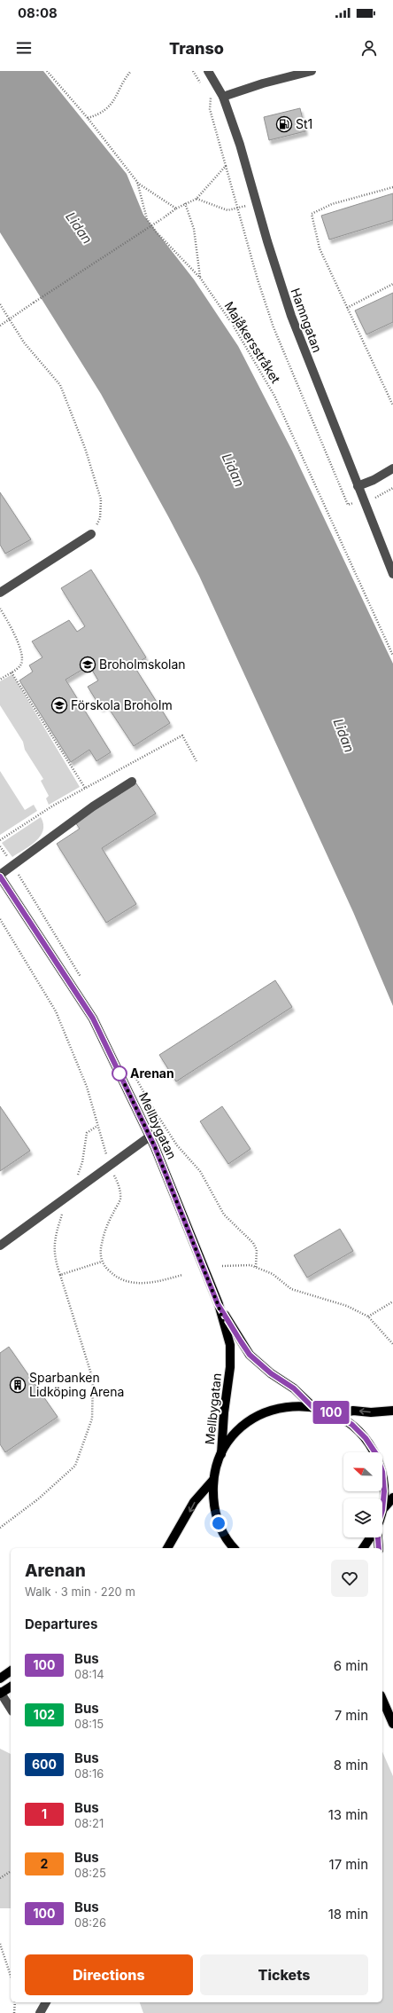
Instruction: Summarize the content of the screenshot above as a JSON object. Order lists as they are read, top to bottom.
{
  "streets": {
    "main road": ["Mellbygatan"],
    "street": ["Hamngatan"],
    "path": ["Majåkersstråket"]
  },
  "water": ["Lidan"],
  "places": {
    "fuel station": ["St1"],
    "school or university": ["Broholmskolan", "Förskola Broholm"],
    "other": ["Arenan"],
    "building": ["Sparbanken Lidköping Arena"]
  },
  "lines": ["bus line 100"],
  "north": "left",
  "page": {
    "status": "08:08",
    "header": "Transo",
    "on_map": "100",
    "heading": [
      ["Arenan", "Walk · 3 min · 220 m"],
      "Departures"
    ],
    "list": [
      {
        "mark": "100",
        "name": "Bus",
        "note": "08:14",
        "value": "6 min"
      },
      {
        "mark": "102",
        "name": "Bus",
        "note": "08:15",
        "value": "7 min"
      },
      {
        "mark": "600",
        "name": "Bus",
        "note": "08:16",
        "value": "8 min"
      },
      {
        "mark": "1",
        "name": "Bus",
        "note": "08:21",
        "value": "13 min"
      },
      {
        "mark": "2",
        "name": "Bus",
        "note": "08:25",
        "value": "17 min"
      },
      {
        "mark": "100",
        "name": "Bus",
        "note": "08:26",
        "value": "18 min"
      }
    ],
    "buttons": ["Directions", "Tickets"]
  }
}
